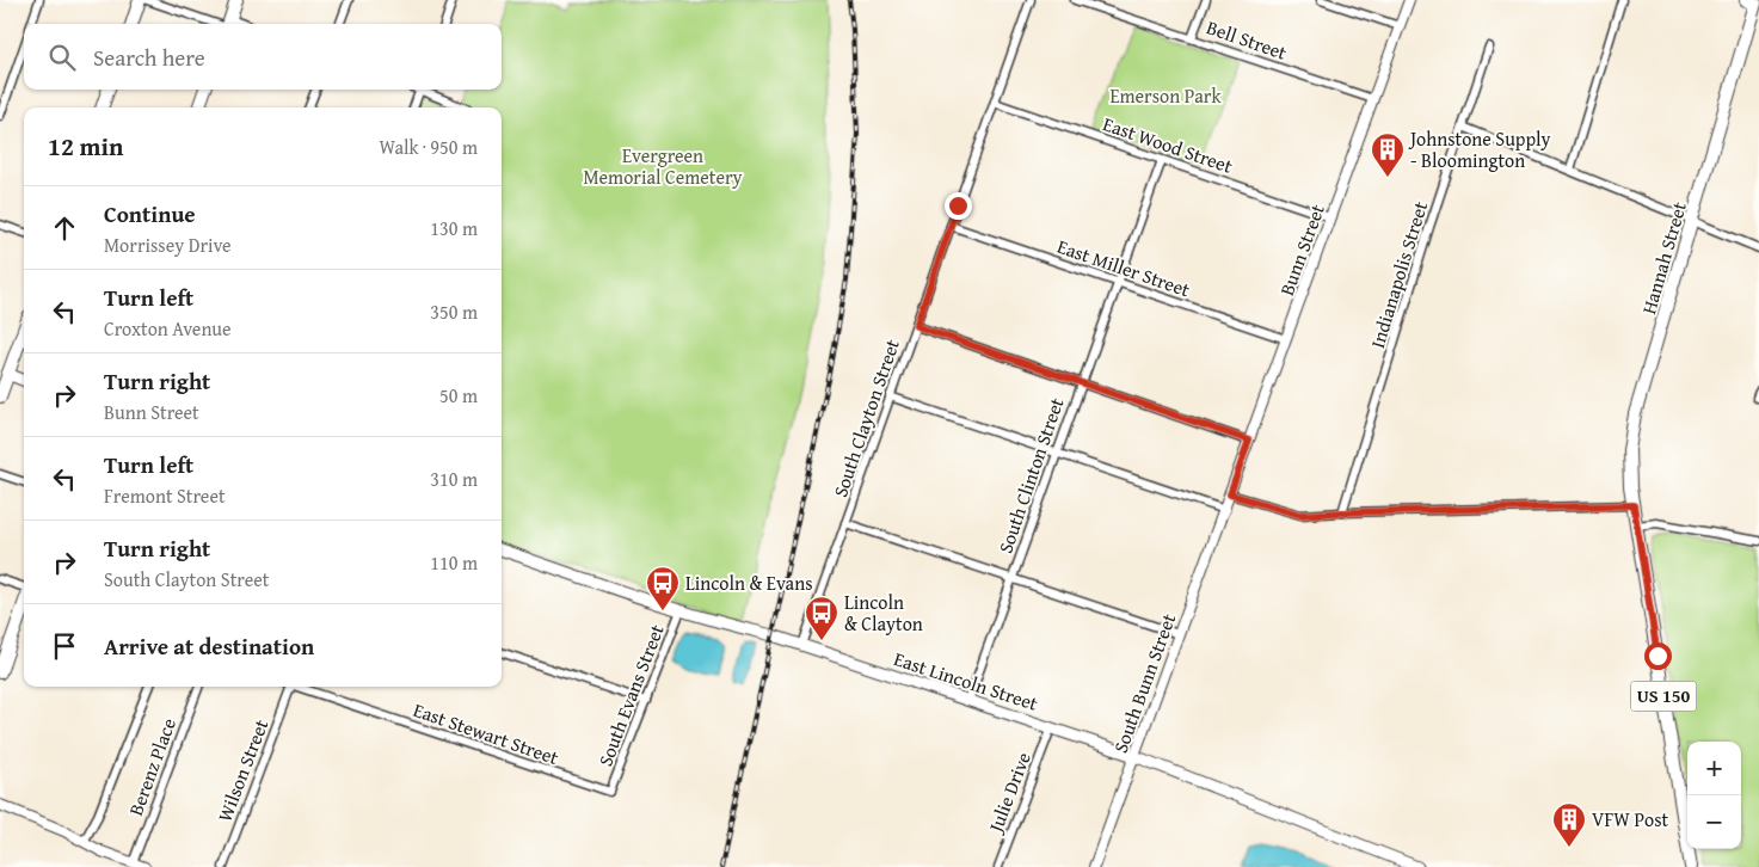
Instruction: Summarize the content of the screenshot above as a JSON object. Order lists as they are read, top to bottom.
{
  "streets": {
    "main road": ["Hannah Street", "East Lincoln Street", "US 150"],
    "street": [
      "Bell Street",
      "East Wood Street",
      "Bunn Street",
      "East Miller Street",
      "Indianapolis Street",
      "South Clayton Street",
      "South Clinton Street",
      "South Bunn Street",
      "South Evans Street",
      "East Stewart Street",
      "Berenz Place",
      "Wilson Street",
      "Julie Drive"
    ]
  },
  "crossings": [
    ["Bell Street", "Bunn Street"],
    ["East Wood Street", "Bunn Street"],
    ["East Wood Street", "South Clayton Street"],
    ["East Wood Street", "South Clinton Street"],
    ["Bunn Street", "East Miller Street"],
    ["Bunn Street", "South Bunn Street"],
    ["Hannah Street", "US 150"],
    ["East Miller Street", "South Clayton Street"],
    ["East Miller Street", "South Clinton Street"],
    ["South Clayton Street", "East Lincoln Street"],
    ["South Clinton Street", "East Lincoln Street"],
    ["East Lincoln Street", "South Bunn Street"],
    ["East Lincoln Street", "South Evans Street"],
    ["East Lincoln Street", "Julie Drive"],
    ["South Evans Street", "East Stewart Street"]
  ],
  "parks": ["Emerson Park", "Evergreen Memorial Cemetery"],
  "places": {
    "building": ["Johnstone Supply - Bloomington", "VFW Post"],
    "bus stop": ["Lincoln & Evans", "Lincoln & Clayton"]
  },
  "page": {
    "search": "Search here",
    "heading": ["12 min", "Walk · 950 m"],
    "list": [
      ["Continue", "Morrissey Drive", "130 m"],
      ["Turn left", "Croxton Avenue", "350 m"],
      ["Turn right", "Bunn Street", "50 m"],
      ["Turn left", "Fremont Street", "310 m"],
      ["Turn right", "South Clayton Street", "110 m"],
      "Arrive at destination"
    ],
    "map_buttons": ["+", "−"]
  }
}
